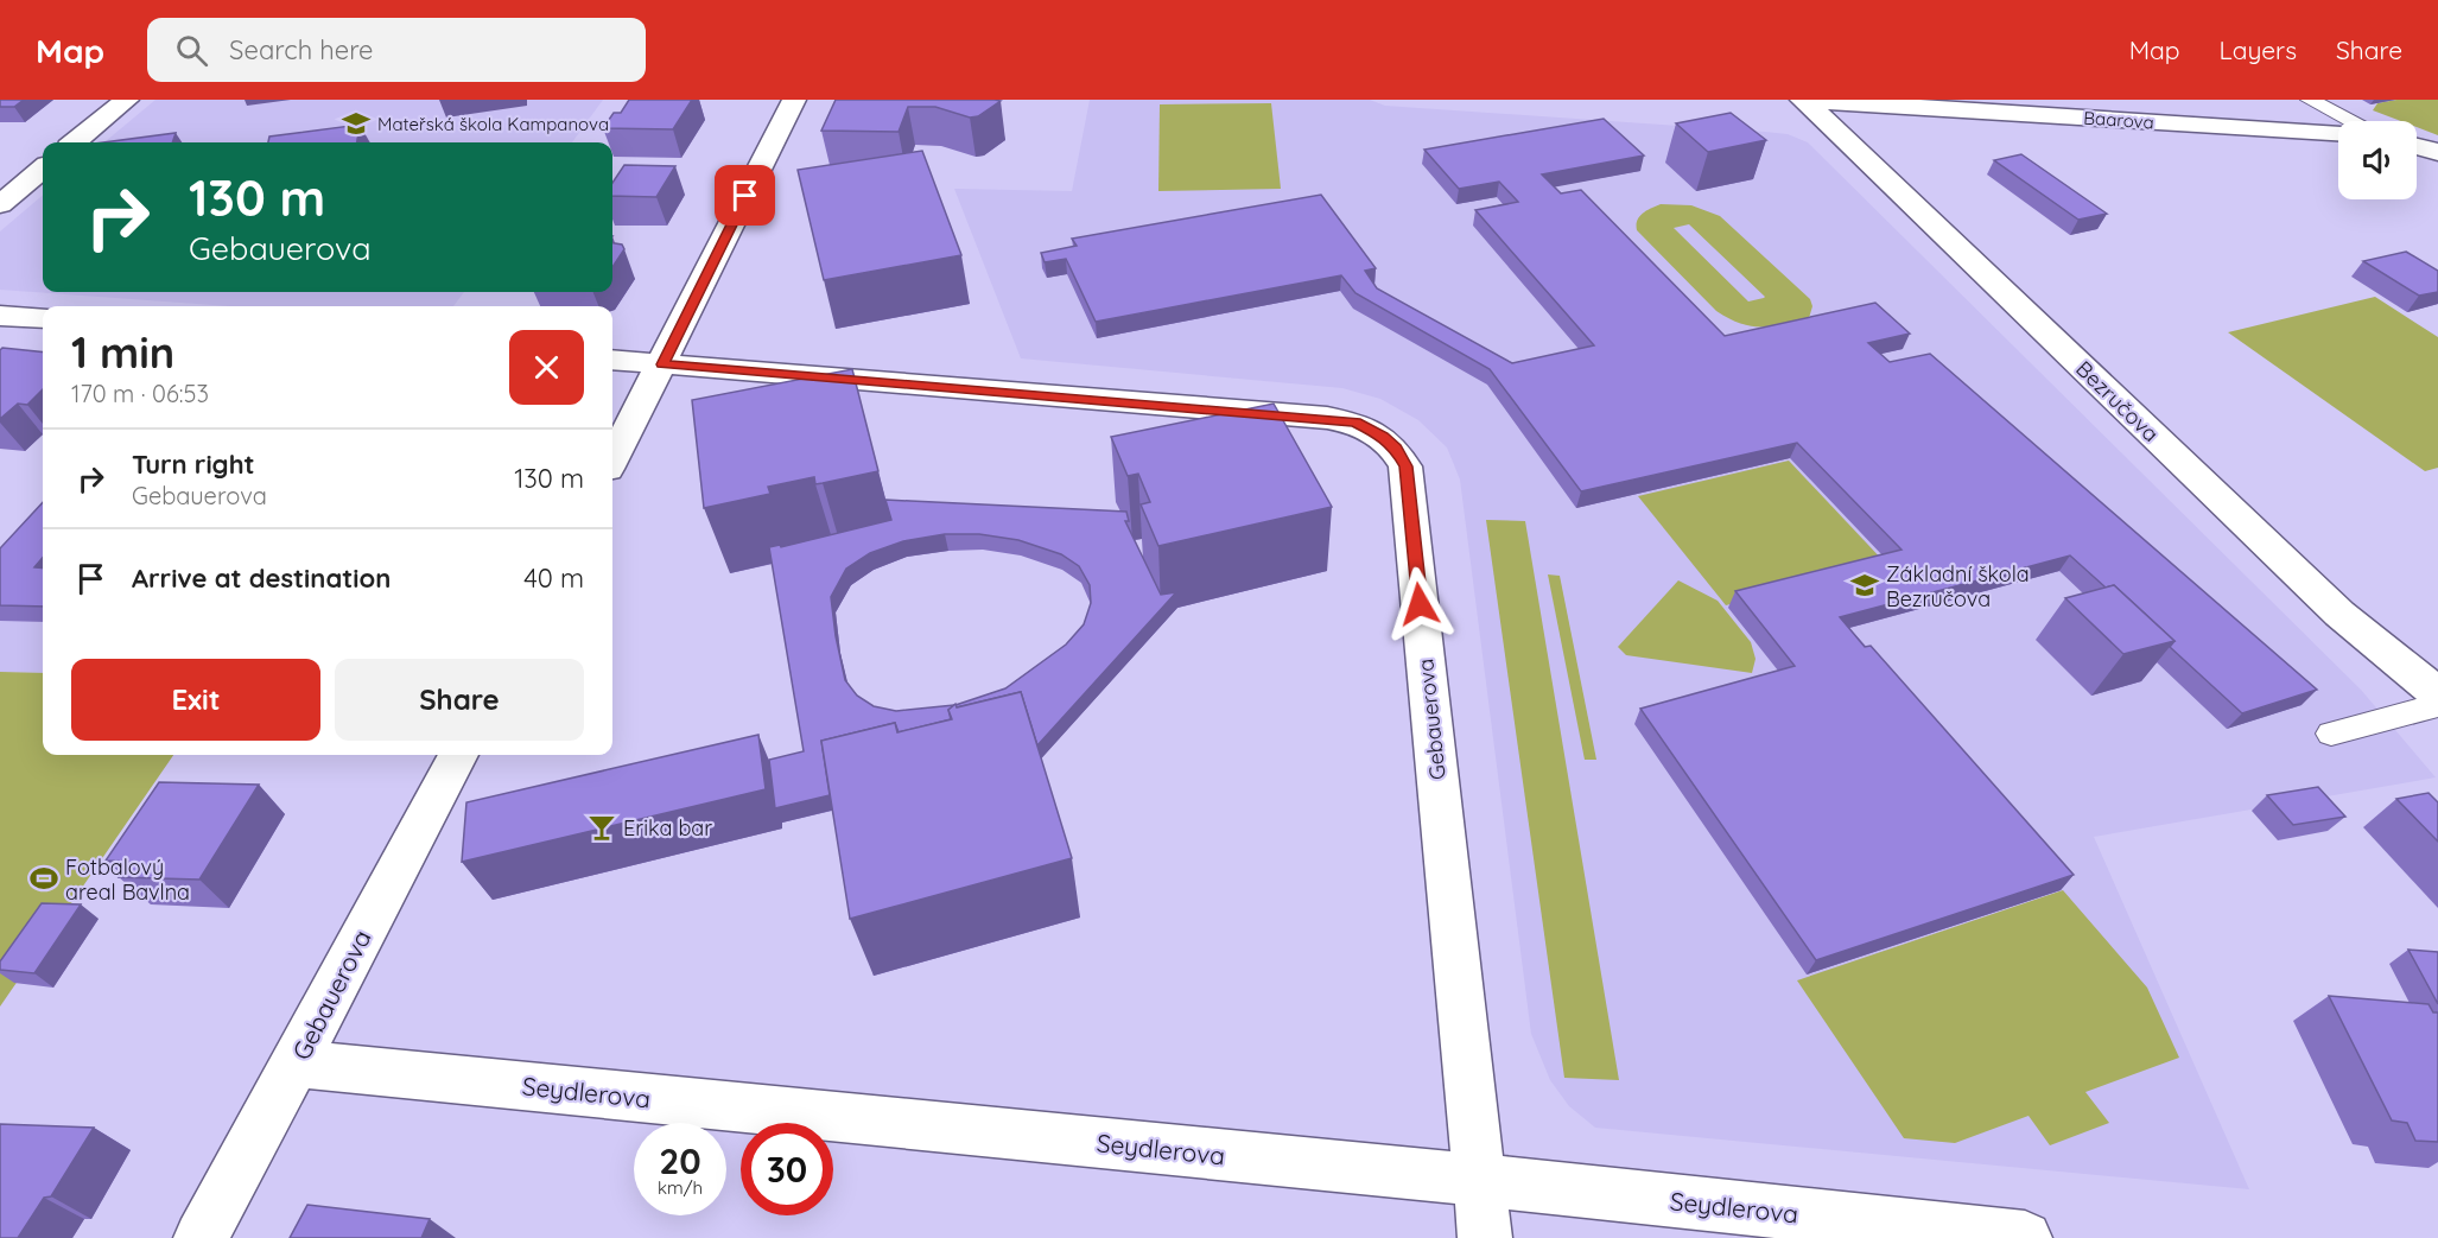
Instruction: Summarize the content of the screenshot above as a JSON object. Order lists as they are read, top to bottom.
{
  "streets": {
    "street": [
      "Baarova",
      "Bezručova",
      "Gebauerova",
      "Seydlerova"
    ]
  },
  "crossings": [
    ["Baarova", "Bezručova"],
    ["Gebauerova", "Seydlerova"]
  ],
  "places": {
    "school or university": ["Mateřská škola Kampanova", "Základní škola Bezručova"],
    "bar": ["Erika bar"],
    "sports": ["Fotbalový areal Bavlna"]
  },
  "page": {
    "header": "Map",
    "search": "Search here",
    "nav": ["Map", "Layers", "Share"],
    "turn": ["130 m", "Gebauerova"],
    "heading": ["1 min", "170 m · 06:53"],
    "list": [
      {
        "name": "Turn right",
        "note": "Gebauerova",
        "value": "130 m"
      },
      {
        "name": "Arrive at destination",
        "value": "40 m"
      }
    ],
    "buttons": ["Exit", "Share"],
    "speed": "20 km/h",
    "limit": "30"
  }
}
